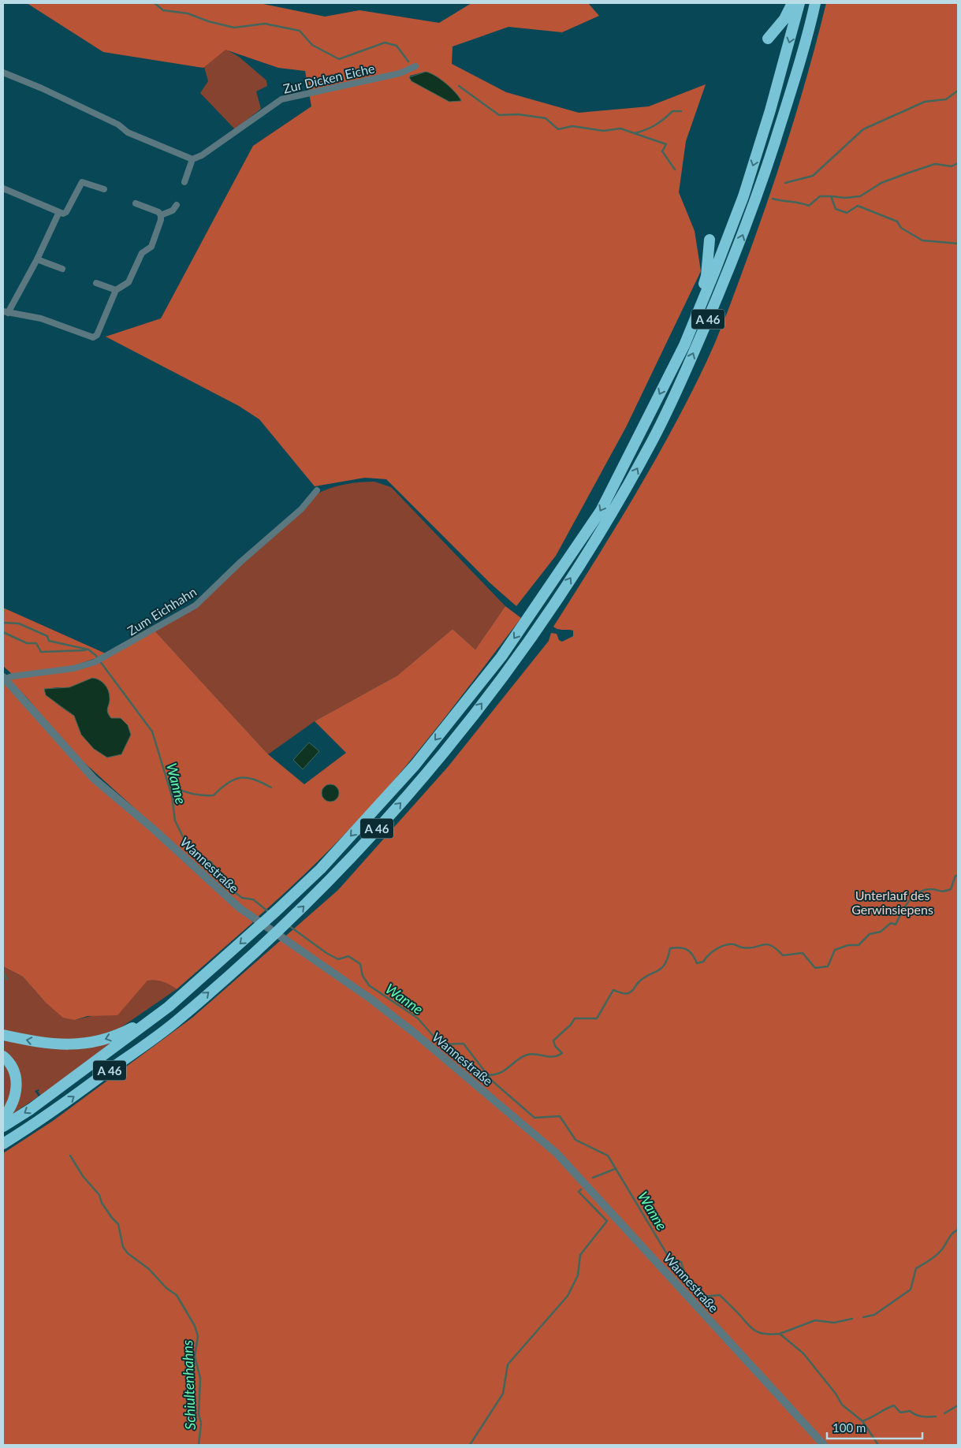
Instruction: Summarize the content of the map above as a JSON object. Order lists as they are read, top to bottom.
{
  "streets": {
    "highway": ["A 46"],
    "street": ["Zur Dicken Eiche", "Zum Eichhahn", "Wannestraße"]
  },
  "crossings": [
    ["Zum Eichhahn", "Wannestraße"]
  ],
  "water": ["Wanne", "Schiultenhahns"],
  "parks": ["Unterlauf des Gerwinsiepens"],
  "scale_bar": "100 m"
}
